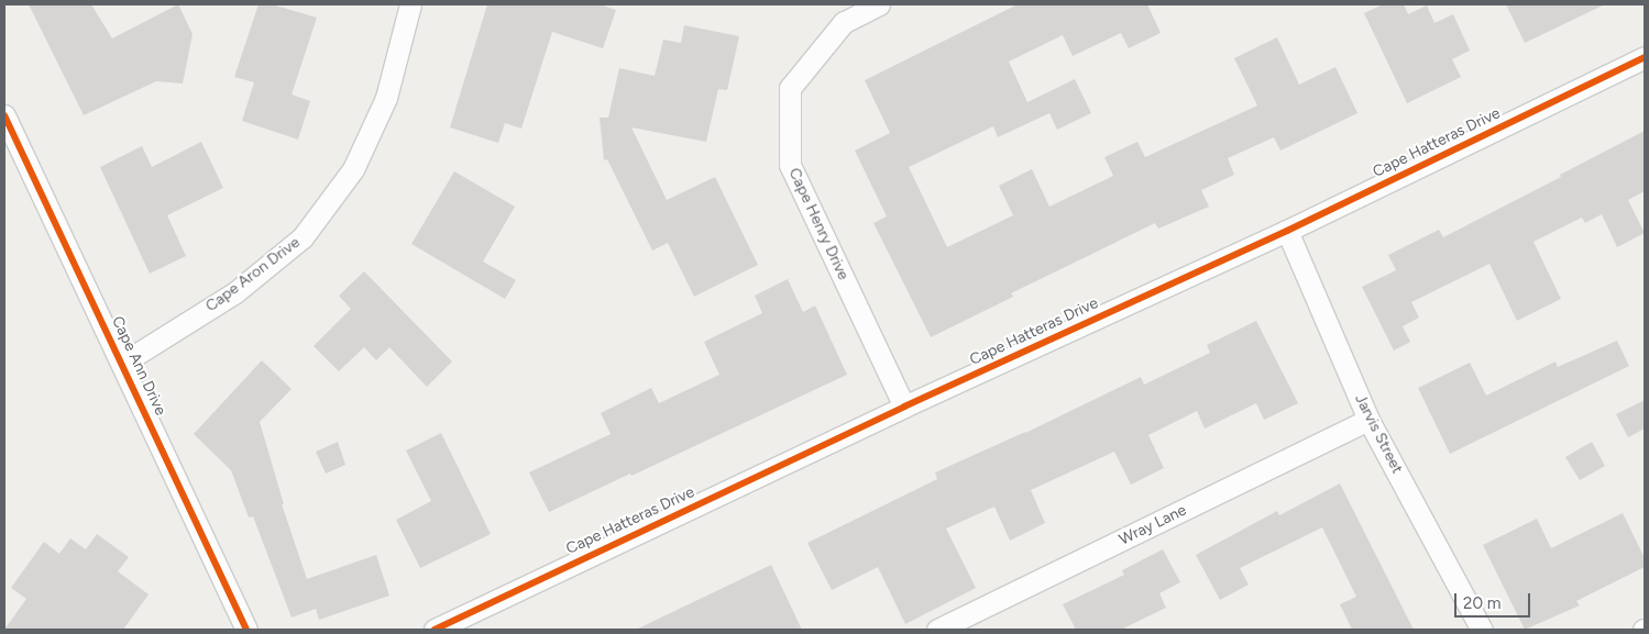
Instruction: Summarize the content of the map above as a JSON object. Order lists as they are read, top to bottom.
{
  "streets": {
    "street": [
      "Cape Hatteras Drive",
      "Cape Henry Drive",
      "Cape Aron Drive",
      "Cape Ann Drive",
      "Jarvis Street",
      "Wray Lane"
    ]
  },
  "crossings": [
    ["Cape Hatteras Drive", "Cape Henry Drive"],
    ["Cape Hatteras Drive", "Jarvis Street"],
    ["Cape Aron Drive", "Cape Ann Drive"],
    ["Jarvis Street", "Wray Lane"]
  ],
  "scale_bar": "20 m"
}
